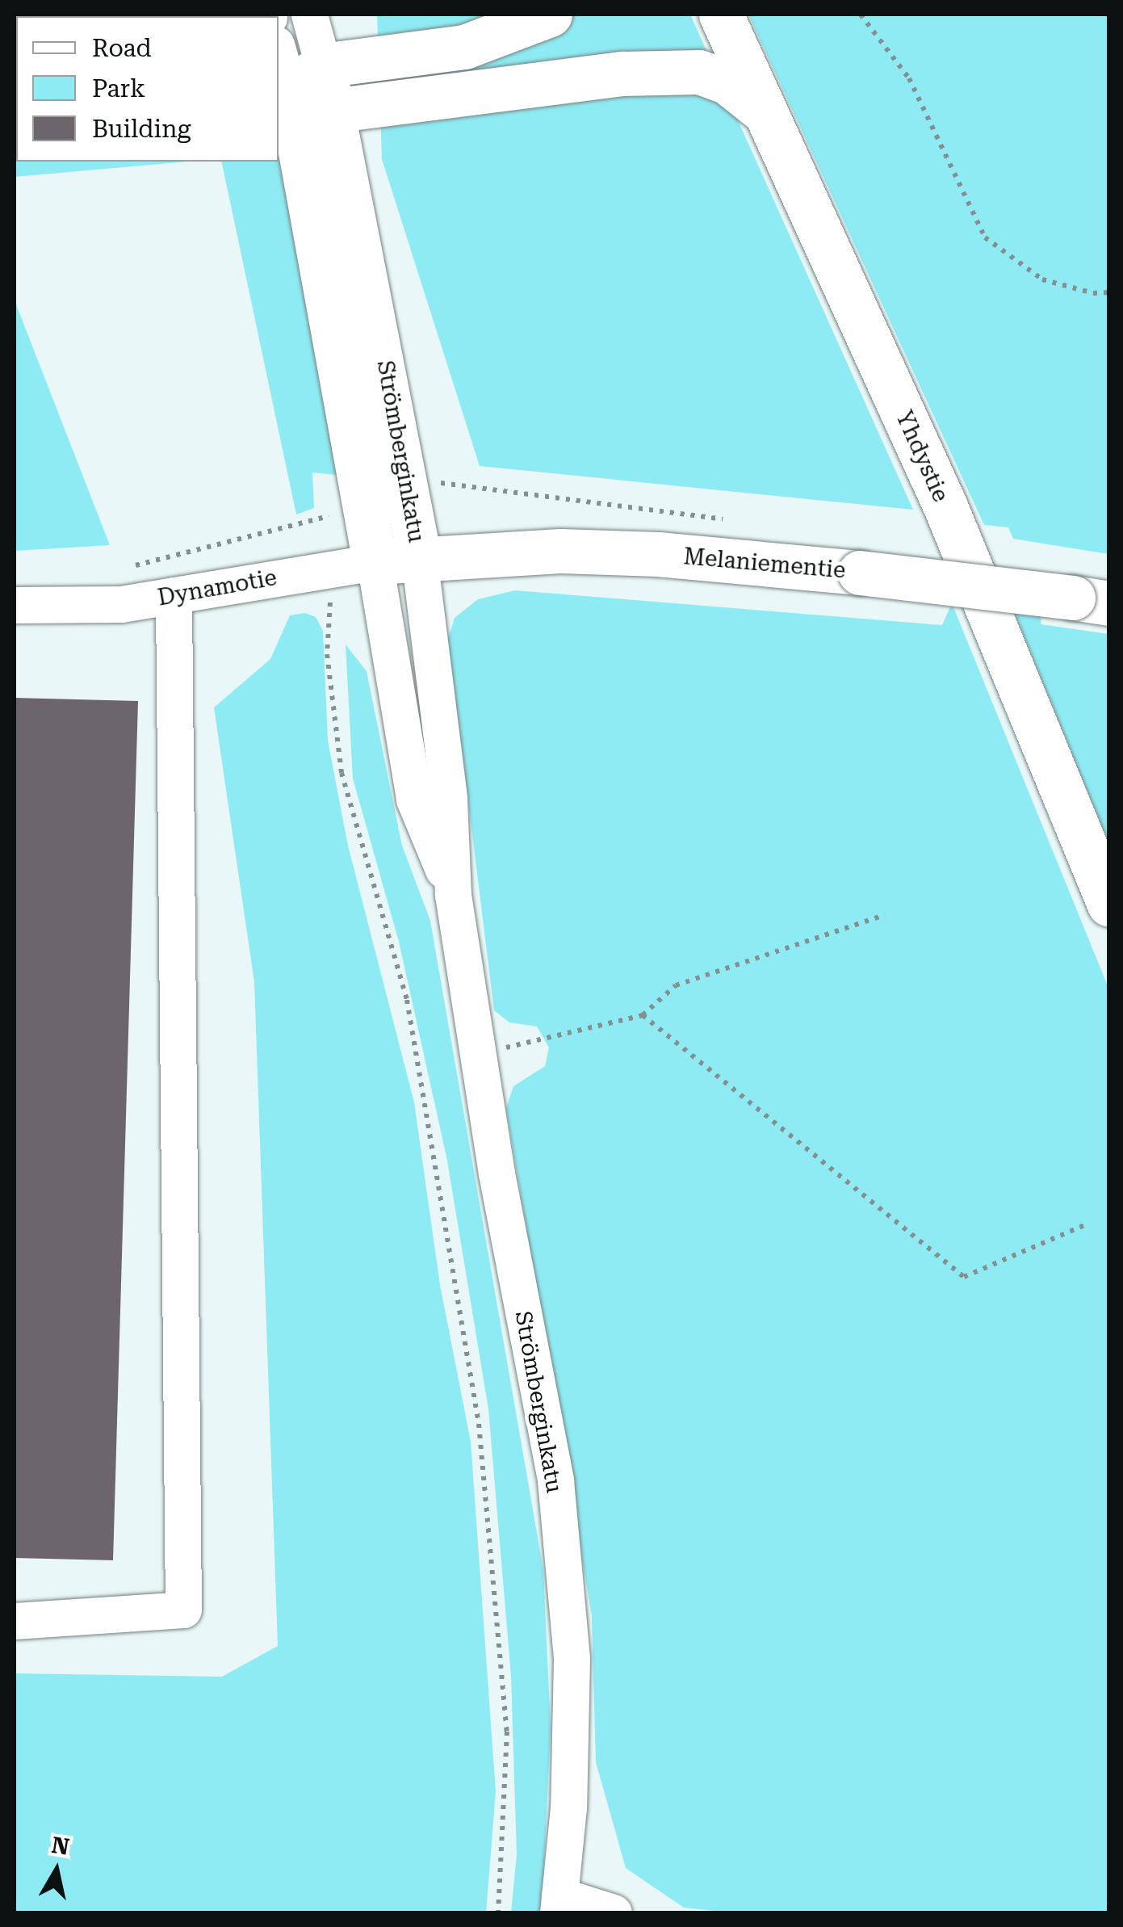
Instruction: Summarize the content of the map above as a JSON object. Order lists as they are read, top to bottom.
{
  "streets": {
    "main road": [
      "Strömberginkatu",
      "Yhdystie",
      "Melaniementie",
      "Dynamotie"
    ]
  },
  "crossings": [
    ["Strömberginkatu", "Melaniementie"],
    ["Strömberginkatu", "Dynamotie"],
    ["Melaniementie", "Dynamotie"]
  ],
  "legend": ["Road", "Park", "Building"],
  "north": "top"
}
